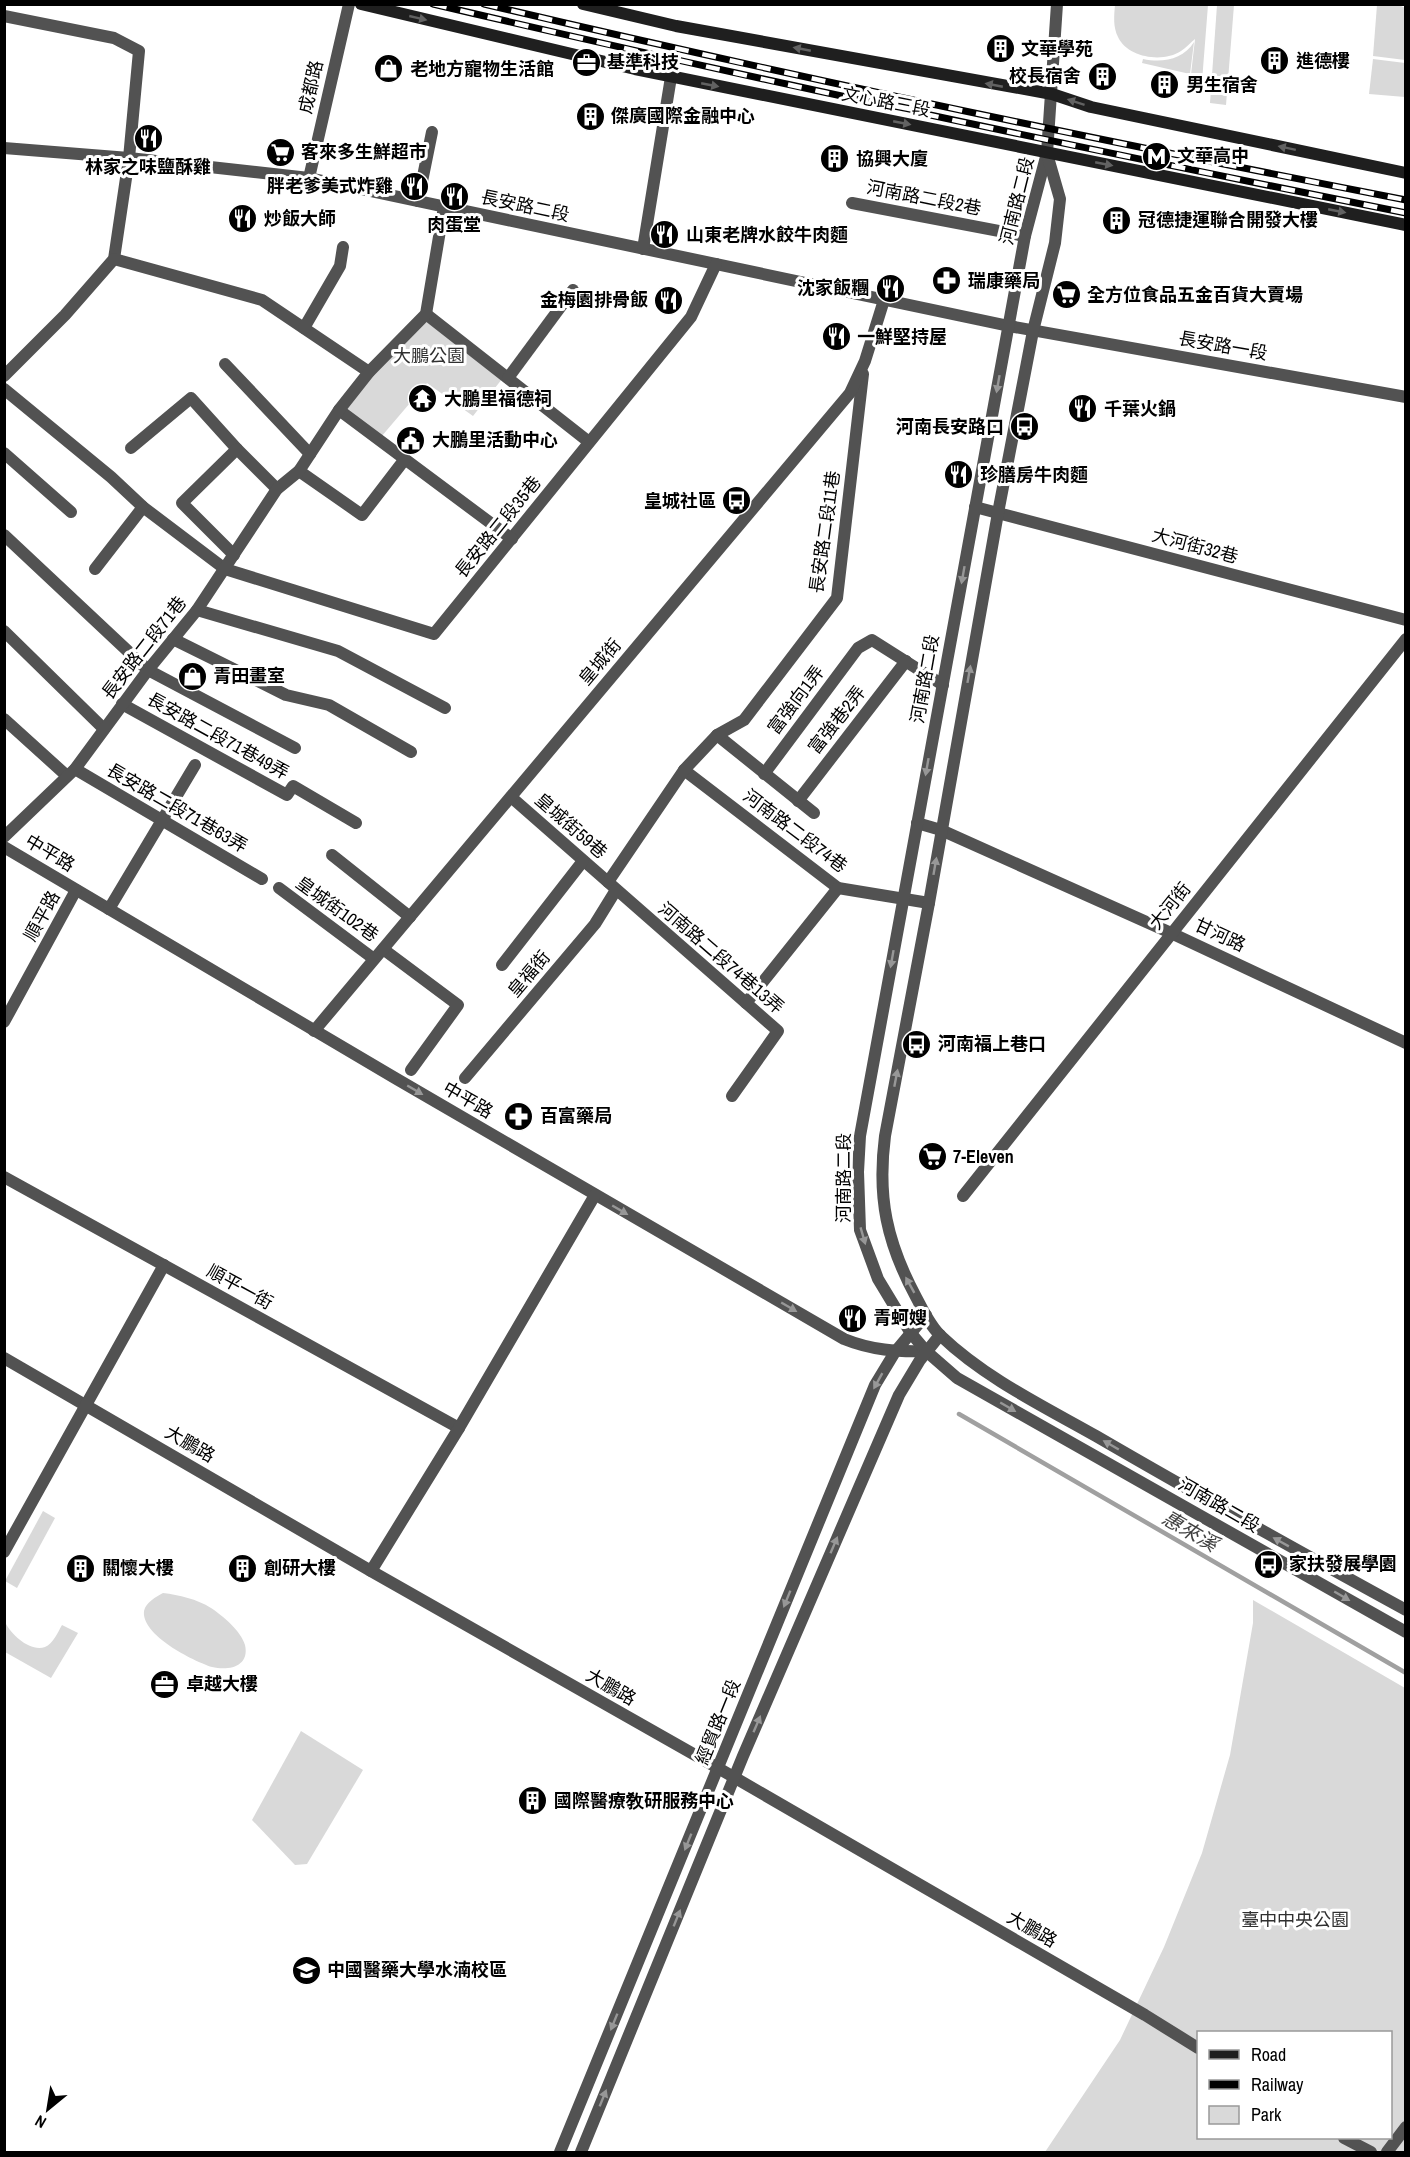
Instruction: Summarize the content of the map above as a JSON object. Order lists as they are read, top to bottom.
{
  "streets": {
    "main road": ["文心路三段"],
    "street": [
      "成都路",
      "河南路二段2巷",
      "河南路二段",
      "長安路二段",
      "長安路一段",
      "長安路二段35巷",
      "長安路二段11巷",
      "大河街32巷",
      "長安路二段71巷",
      "皇城街",
      "富強向1弄",
      "富強巷2弄",
      "長安路二段71巷49弄",
      "長安路二段˙71巷63弄",
      "皇城街59巷",
      "河南路二段74巷",
      "中平路",
      "大河街",
      "皇城街102巷",
      "順平路",
      "甘河路",
      "河南路二段74巷13弄",
      "皇福街",
      "順平一街",
      "大鵬路",
      "經貿路一段"
    ]
  },
  "crossings": [
    ["成都路", "長安路二段"],
    ["文心路三段", "河南路二段"],
    ["河南路二段2巷", "河南路二段"],
    ["河南路二段", "長安路二段"],
    ["河南路二段", "長安路一段"],
    ["河南路二段", "大河街32巷"],
    ["河南路二段", "河南路二段74巷"],
    ["河南路二段", "中平路"],
    ["河南路二段", "甘河路"],
    ["河南路二段", "經貿路一段"],
    ["長安路二段", "長安路一段"],
    ["長安路二段", "長安路二段35巷"],
    ["長安路二段", "皇城街"],
    ["長安路二段35巷", "長安路二段71巷"],
    ["長安路二段11巷", "皇城街"],
    ["長安路二段11巷", "河南路二段74巷"],
    ["長安路二段11巷", "皇福街"],
    ["長安路二段71巷", "長安路二段71巷49弄"],
    ["長安路二段71巷", "長安路二段˙71巷63弄"],
    ["皇城街", "皇城街59巷"],
    ["皇城街", "中平路"],
    ["皇城街", "皇城街102巷"],
    ["富強向1弄", "富強巷2弄"],
    ["皇城街59巷", "河南路二段74巷13弄"],
    ["皇城街59巷", "皇福街"],
    ["河南路二段74巷", "皇福街"],
    ["中平路", "順平路"],
    ["中平路", "經貿路一段"],
    ["大河街", "甘河路"],
    ["河南路二段74巷13弄", "皇福街"],
    ["大鵬路", "經貿路一段"]
  ],
  "one_way": ["中平路"],
  "water": ["惠來溪"],
  "parks": ["大鵬公園", "臺中中央公園"],
  "places": {
    "building": [
      "文華學苑",
      "進德樓",
      "校長宿舍",
      "男生宿舍",
      "傑廣國際金融中心",
      "協興大廈",
      "冠德捷運聯合開發大樓",
      "關懷大樓",
      "創研大樓",
      "國際醫療敎研服務中心"
    ],
    "office": ["基準科技", "卓越大樓"],
    "shop": ["老地方寵物生活館", "青田畫室"],
    "restaurant": [
      "林家之味鹽酥雞",
      "胖老爹美式炸雞",
      "肉蛋堂",
      "炒飯大師",
      "山東老牌水餃牛肉麵",
      "沈家飯糰",
      "金梅園排骨飯",
      "一鮮堅持屋",
      "千葉火鍋",
      "珍膳房牛肉麵",
      "青蚵嫂"
    ],
    "supermarket": ["客來多生鮮超市", "全方位食品五金百貨大賣場", "7-Eleven"],
    "metro station": ["文華高中"],
    "pharmacy": ["瑞康藥局", "百富藥局"],
    "temple": ["大鵬里福德祠"],
    "bus stop": [
      "河南長安路口",
      "皇城社區",
      "河南福上巷口",
      "家扶發展學園"
    ],
    "public building": ["大鵬里活動中心"],
    "school or university": ["中國醫藥大學水湳校區"]
  },
  "legend": ["Road", "Railway", "Park"],
  "north": "bottom left"
}
